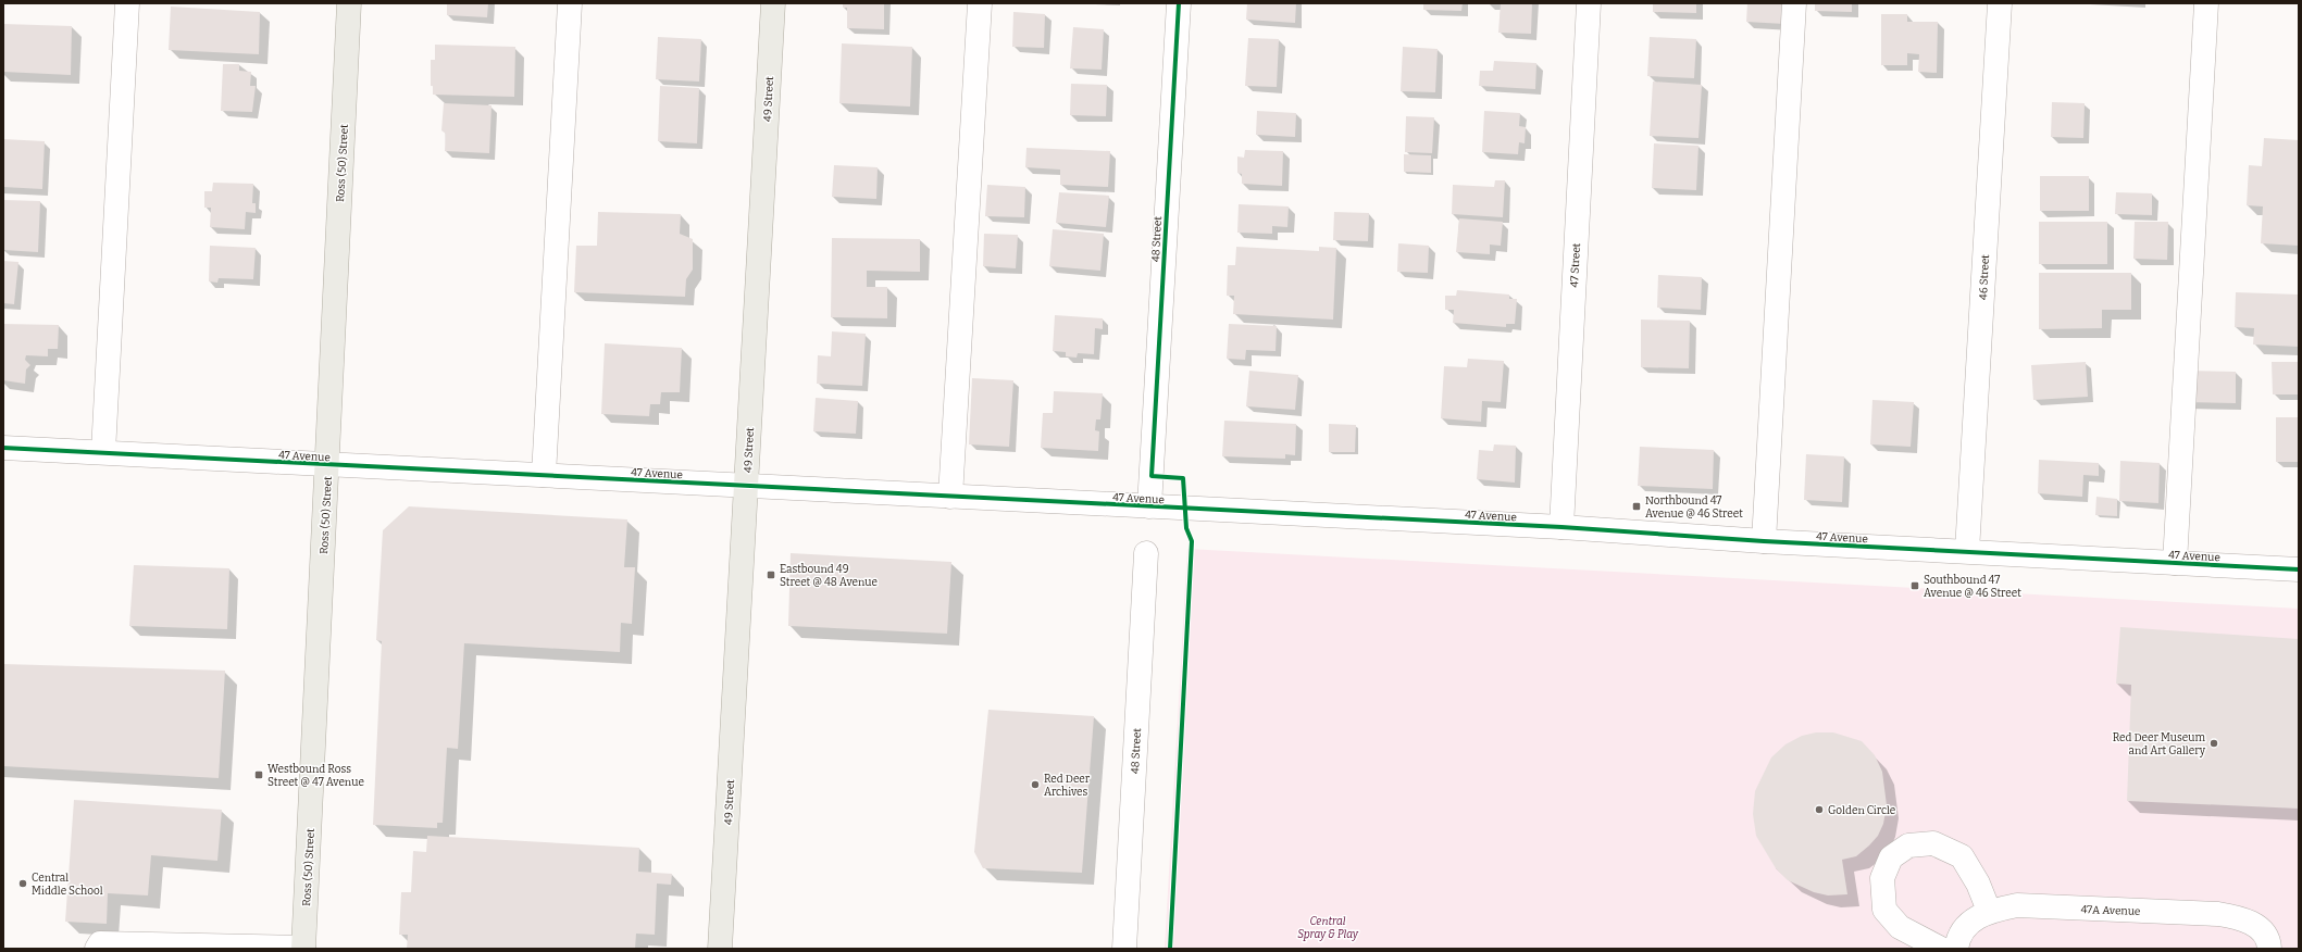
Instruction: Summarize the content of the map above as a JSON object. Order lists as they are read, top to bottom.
{
  "streets": {
    "main road": ["49 Street", "Ross (50) Street"],
    "street": [
      "48 Street",
      "47 Street",
      "46 Street",
      "47 Avenue",
      "47A Avenue"
    ]
  },
  "crossings": [
    ["49 Street", "47 Avenue"],
    ["Ross (50) Street", "47 Avenue"],
    ["48 Street", "47 Avenue"],
    ["47 Street", "47 Avenue"],
    ["46 Street", "47 Avenue"]
  ],
  "parks": ["Central Spray & Play"],
  "places": {
    "transit": [
      "Northbound 47 Avenue @ 46 Street",
      "Eastbound 49 Street @ 48 Avenue",
      "Southbound 47 Avenue @ 46 Street",
      "Westbound Ross Street @ 47 Avenue"
    ],
    "other": [
      "Red Deer Museum and Art Gallery",
      "Red Deer Archives",
      "Golden Circle",
      "Central Middle School"
    ]
  }
}
